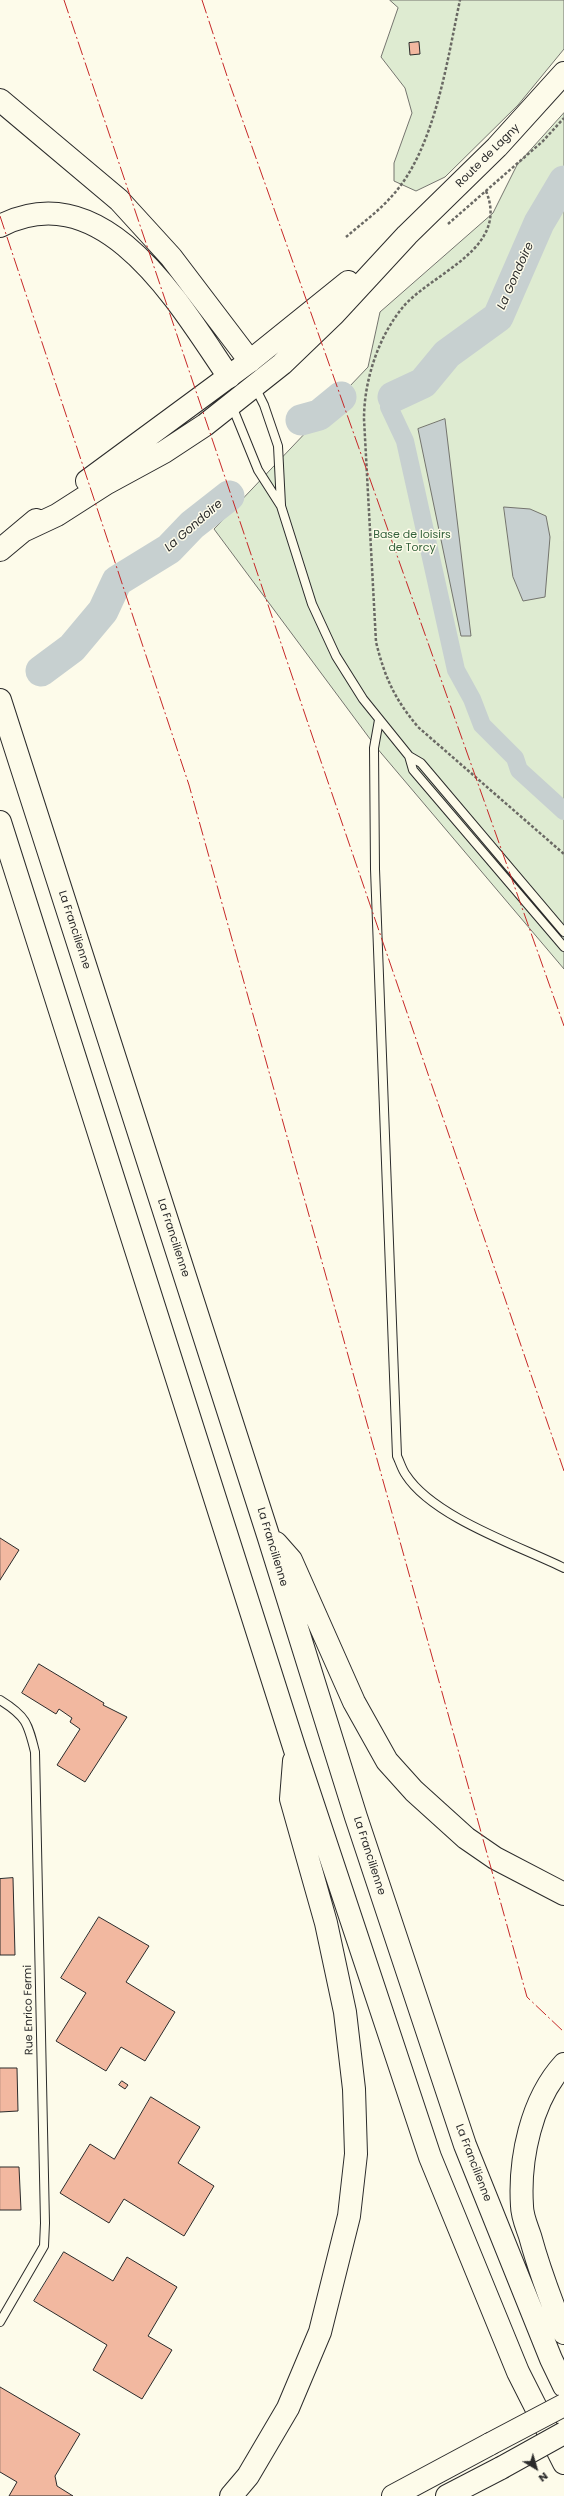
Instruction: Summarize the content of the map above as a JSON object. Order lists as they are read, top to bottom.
{
  "streets": {
    "main road": ["Route de Lagny", "La Francilienne"],
    "lane": ["Rue Enrico Fermi"]
  },
  "water": ["La Gondoire"],
  "parks": ["Base de loisirs de Torcy"],
  "north": "bottom right"
}
